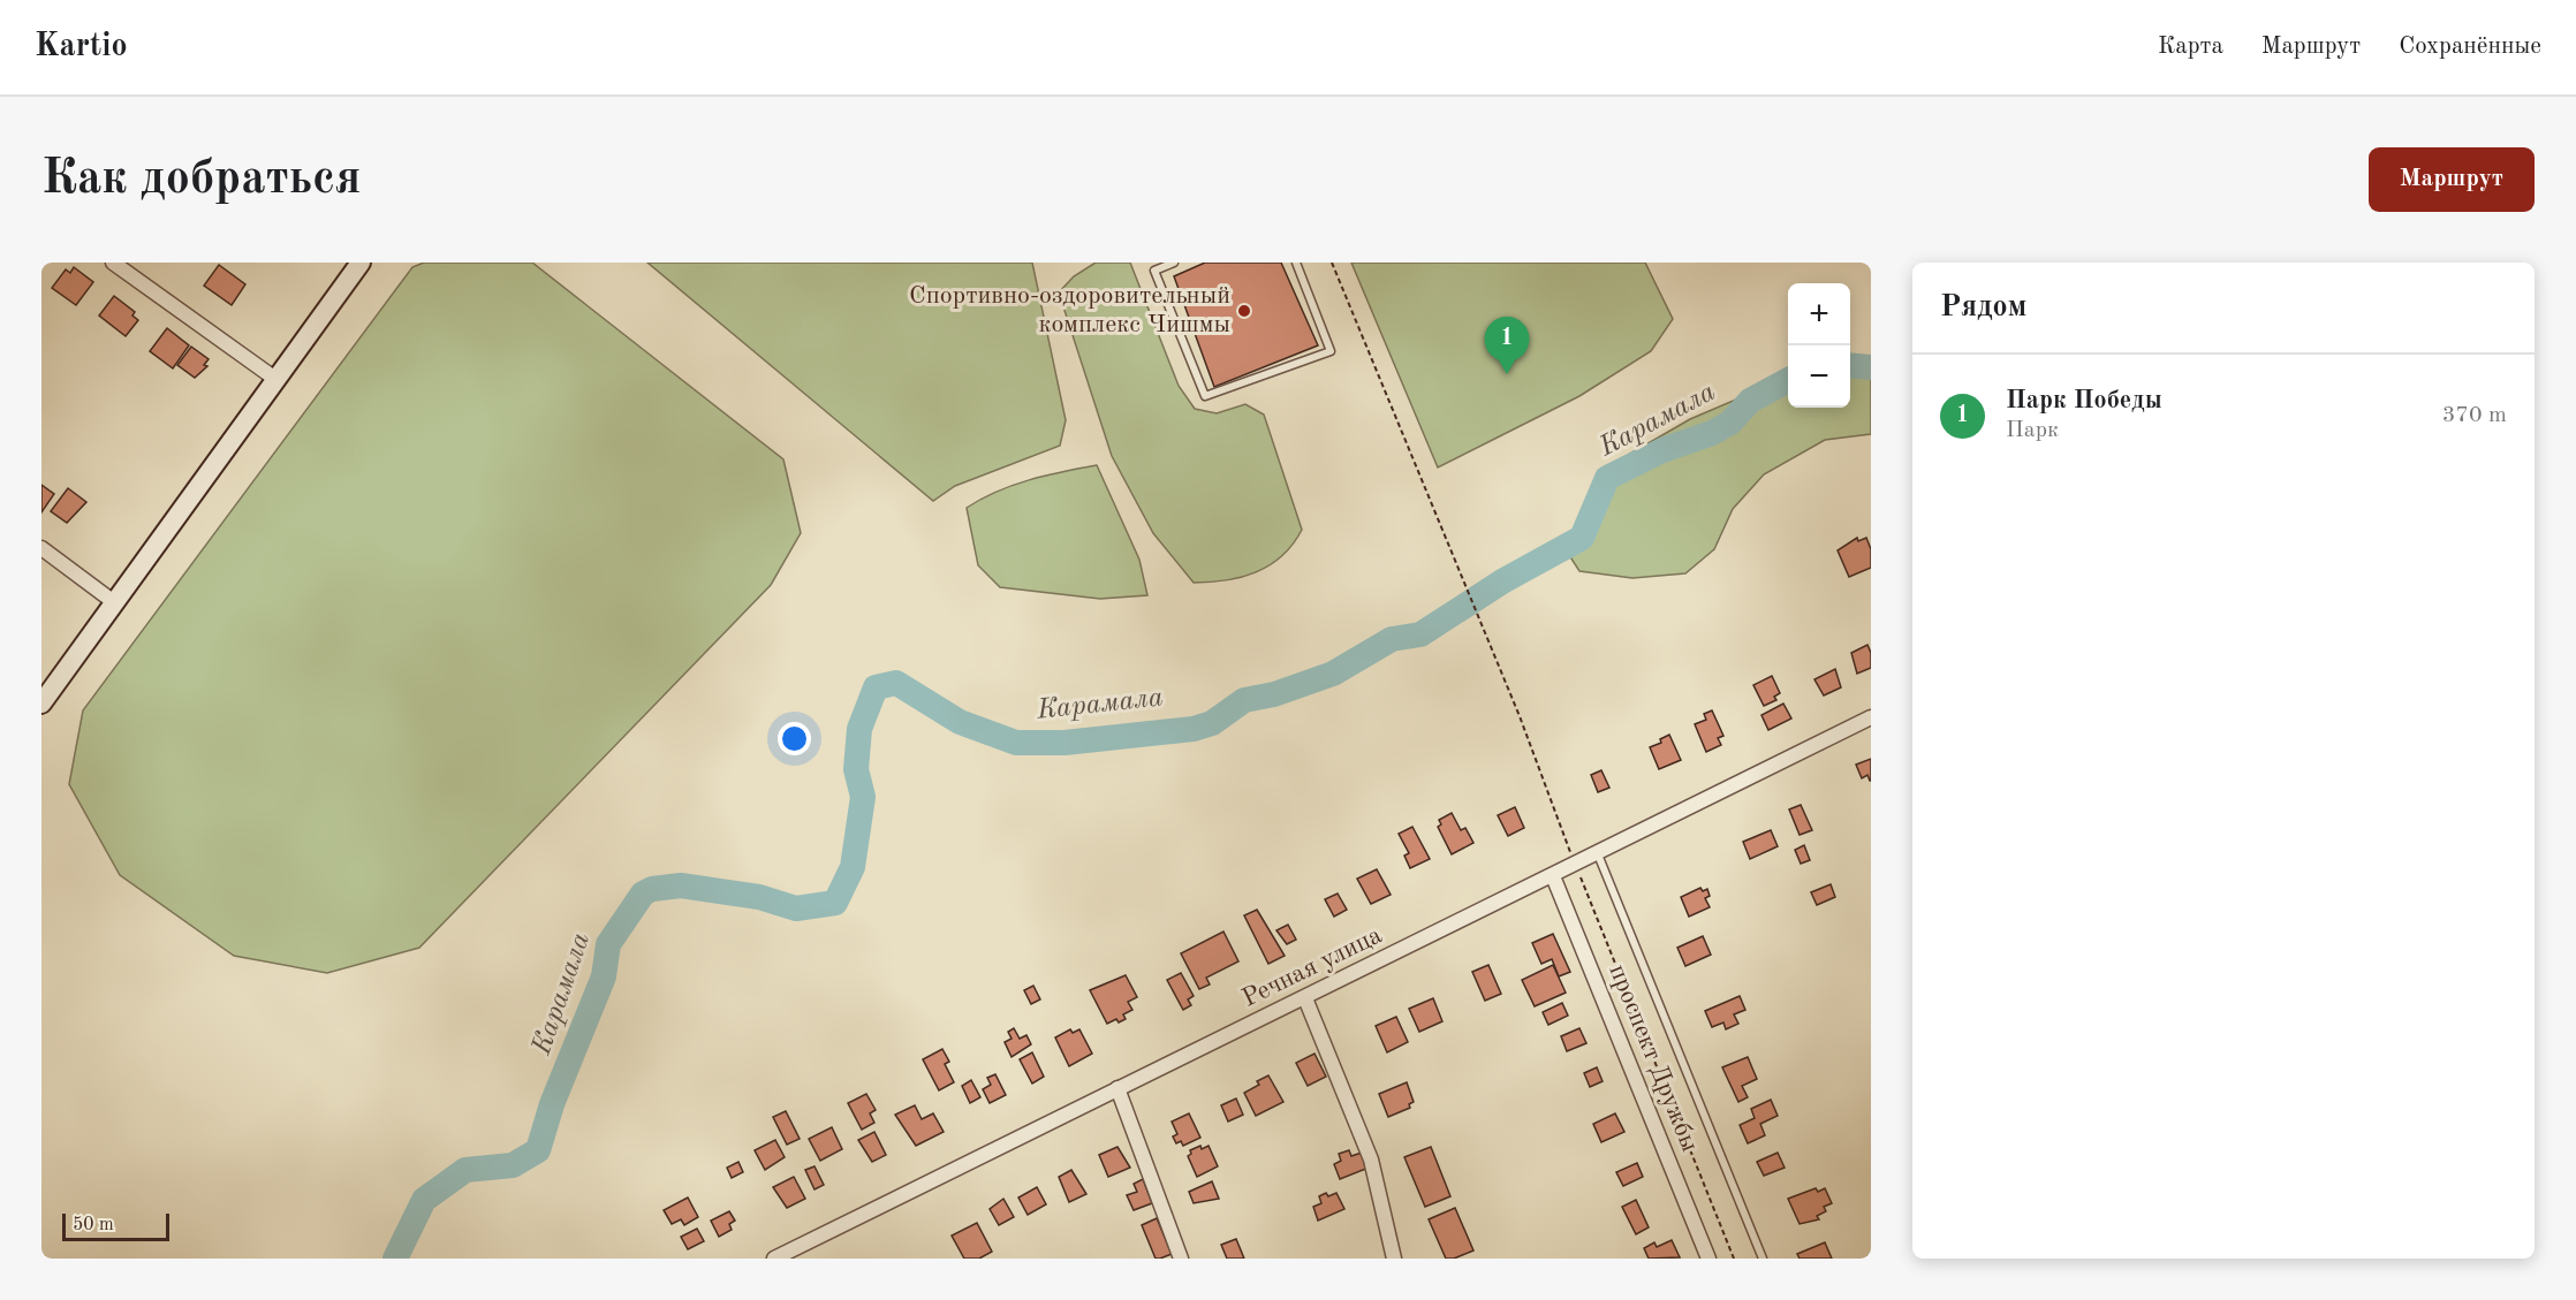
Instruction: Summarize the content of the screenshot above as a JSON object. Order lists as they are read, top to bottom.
{
  "streets": {
    "street": ["Речная улица", "проспект Дружбы"]
  },
  "crossings": [
    ["Речная улица", "проспект Дружбы"]
  ],
  "water": ["Карамала"],
  "places": ["Спортивно-оздоровительный комплекс Чишмы"],
  "scale_bar": "50 m",
  "page": {
    "header": "Kartio",
    "nav": ["Карта", "Маршрут", "Сохранённые"],
    "buttons": "Маршрут",
    "title": "Как добраться",
    "heading": "Рядом",
    "map_buttons": ["+", "−"],
    "pins": "1",
    "list": [
      {
        "mark": "1",
        "name": "Парк Победы",
        "note": "Парк",
        "value": "370 m"
      }
    ],
    "scale": "50 m"
  }
}
